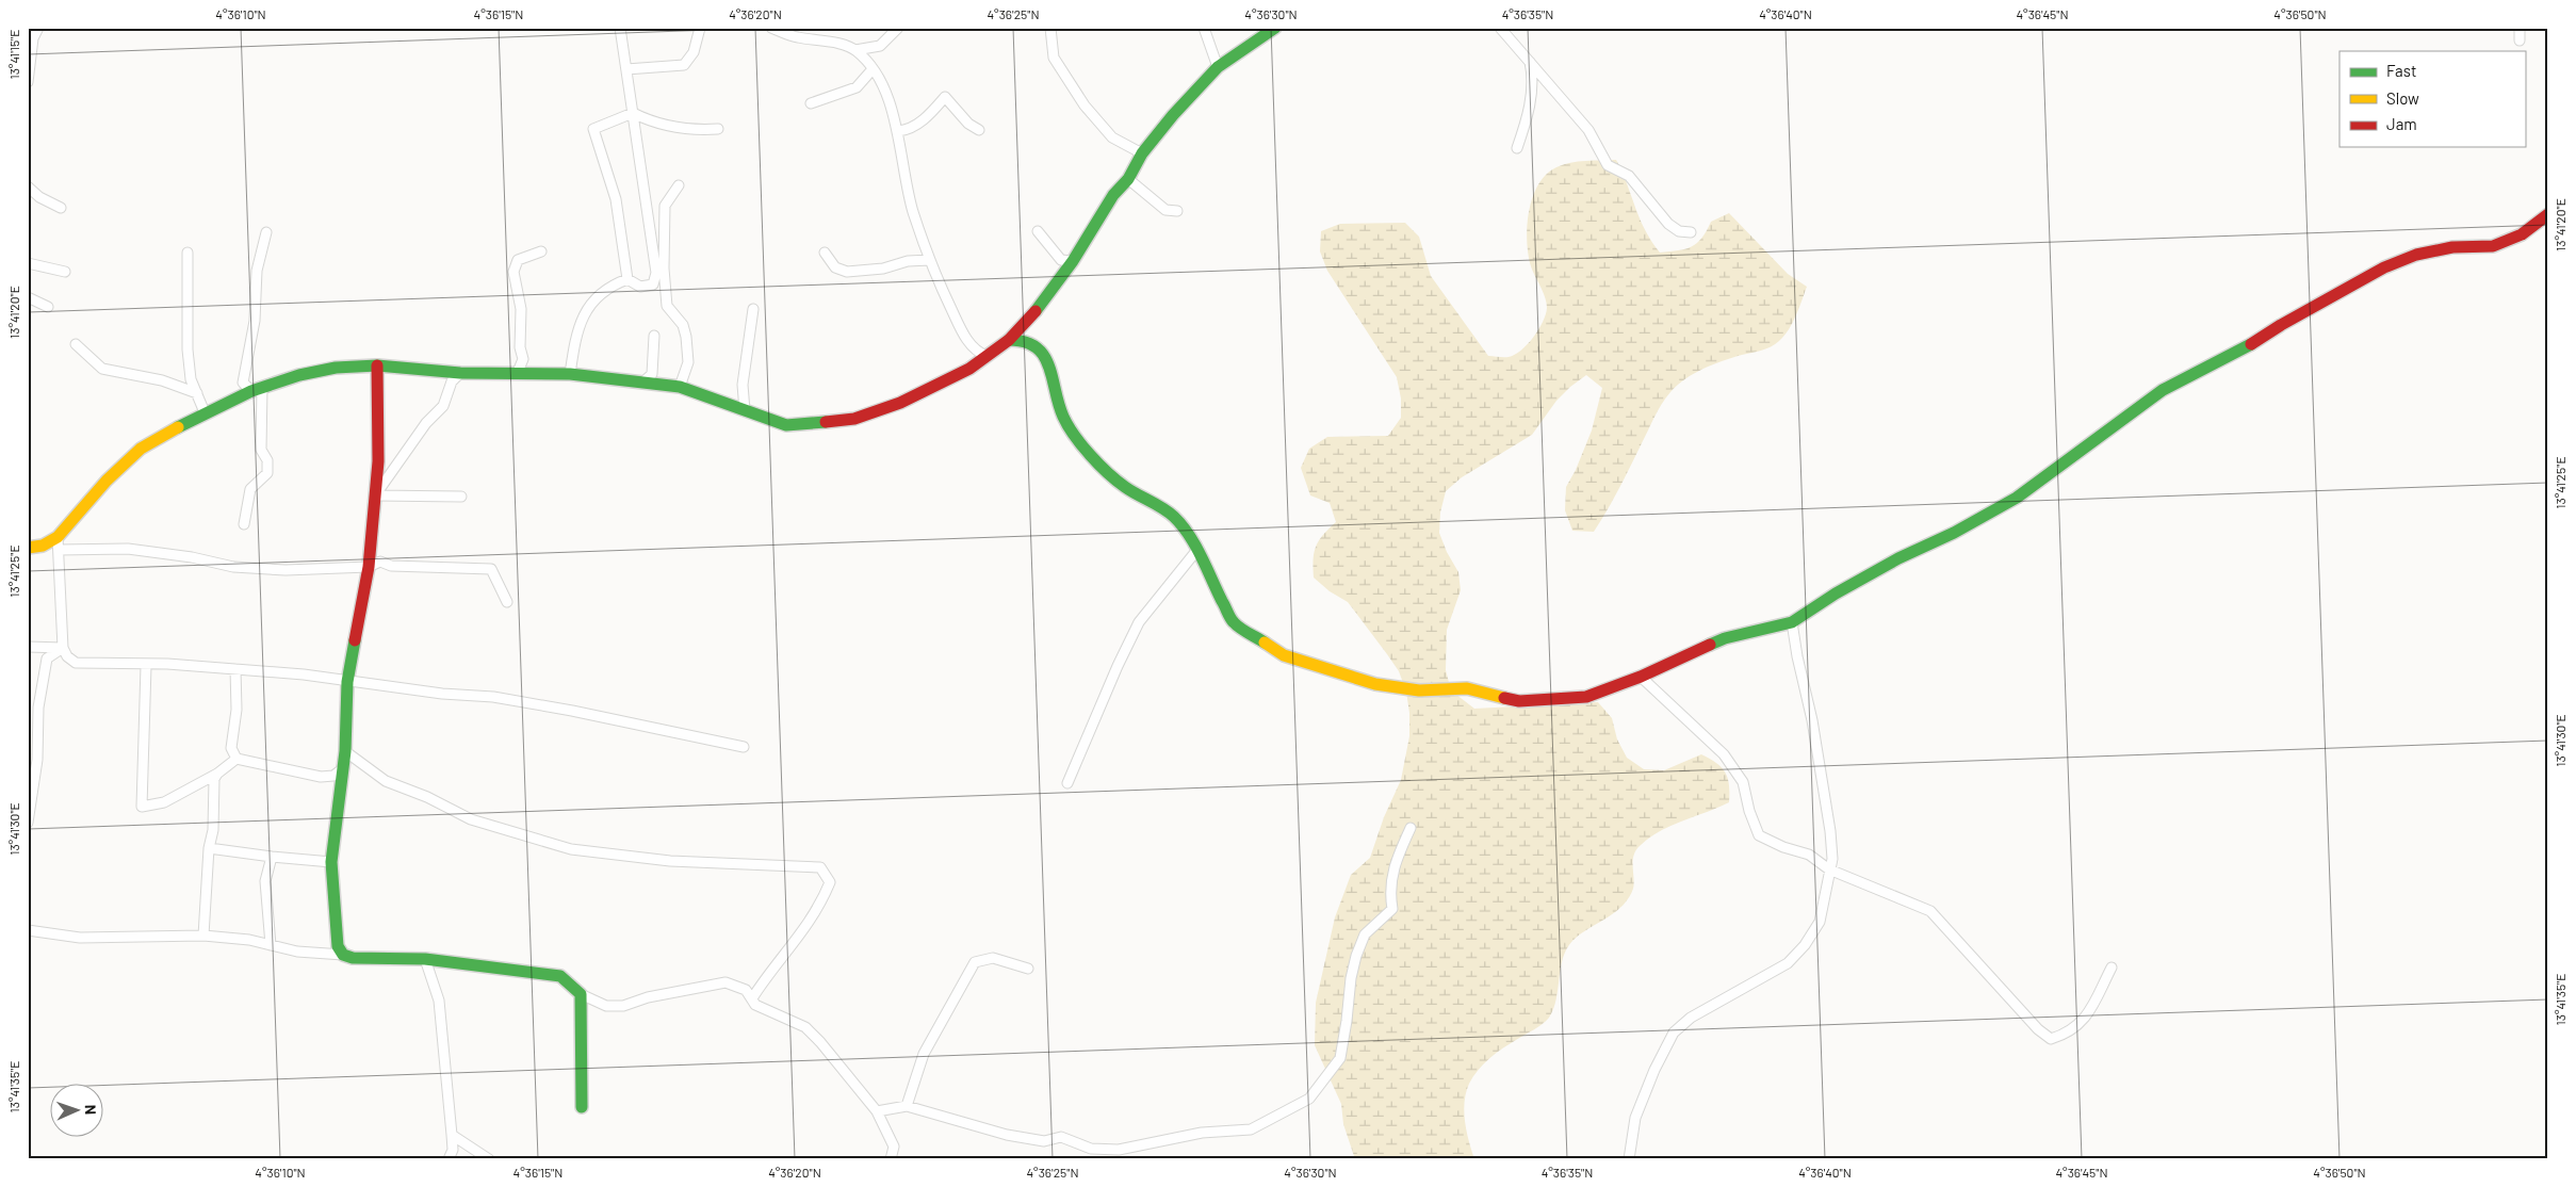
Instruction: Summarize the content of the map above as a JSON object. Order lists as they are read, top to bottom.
{
  "legend": ["Fast", "Slow", "Jam"],
  "north": "right",
  "coordinates": [
    "4°36'10\"N",
    "4°36'15\"N",
    "4°36'20\"N",
    "4°36'25\"N",
    "4°36'30\"N",
    "4°36'35\"N",
    "4°36'40\"N",
    "4°36'45\"N",
    "4°36'50\"N",
    "13°41'15\"E",
    "13°41'20\"E",
    "13°41'25\"E",
    "13°41'30\"E",
    "13°41'35\"E"
  ]
}
